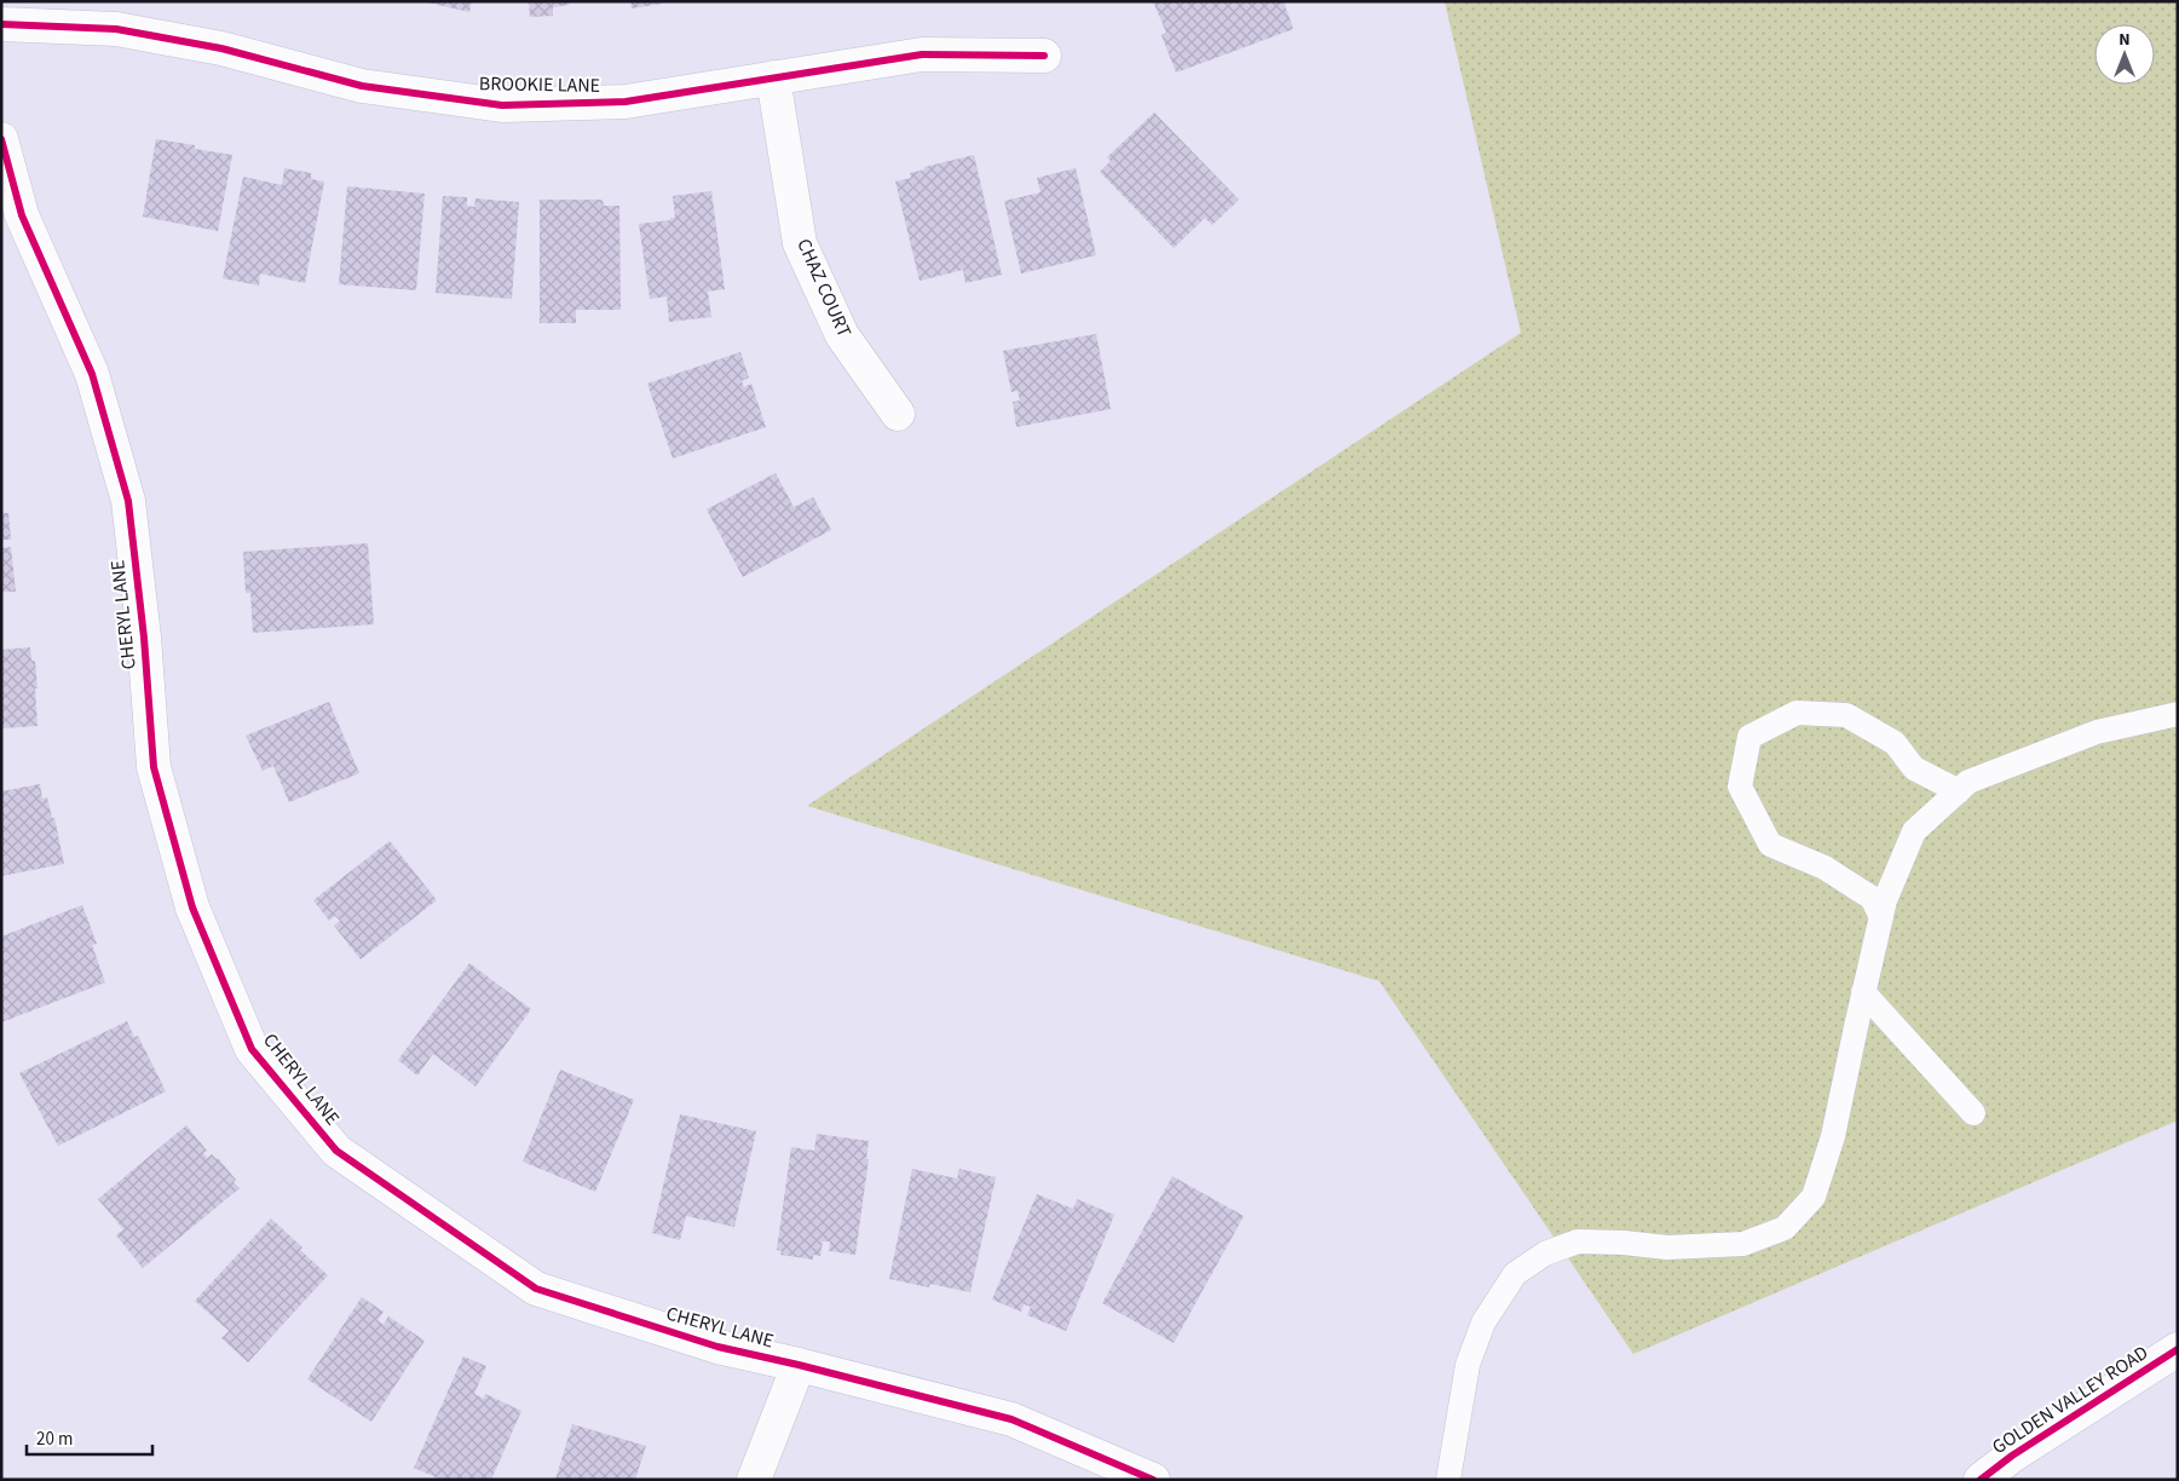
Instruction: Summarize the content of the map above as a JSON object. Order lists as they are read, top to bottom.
{
  "streets": {
    "street": [
      "BROOKIE LANE",
      "CHAZ COURT",
      "CHERYL LANE",
      "GOLDEN VALLEY ROAD"
    ]
  },
  "crossings": [
    ["BROOKIE LANE", "CHAZ COURT"]
  ],
  "scale_bar": "20 m",
  "north": "top"
}
